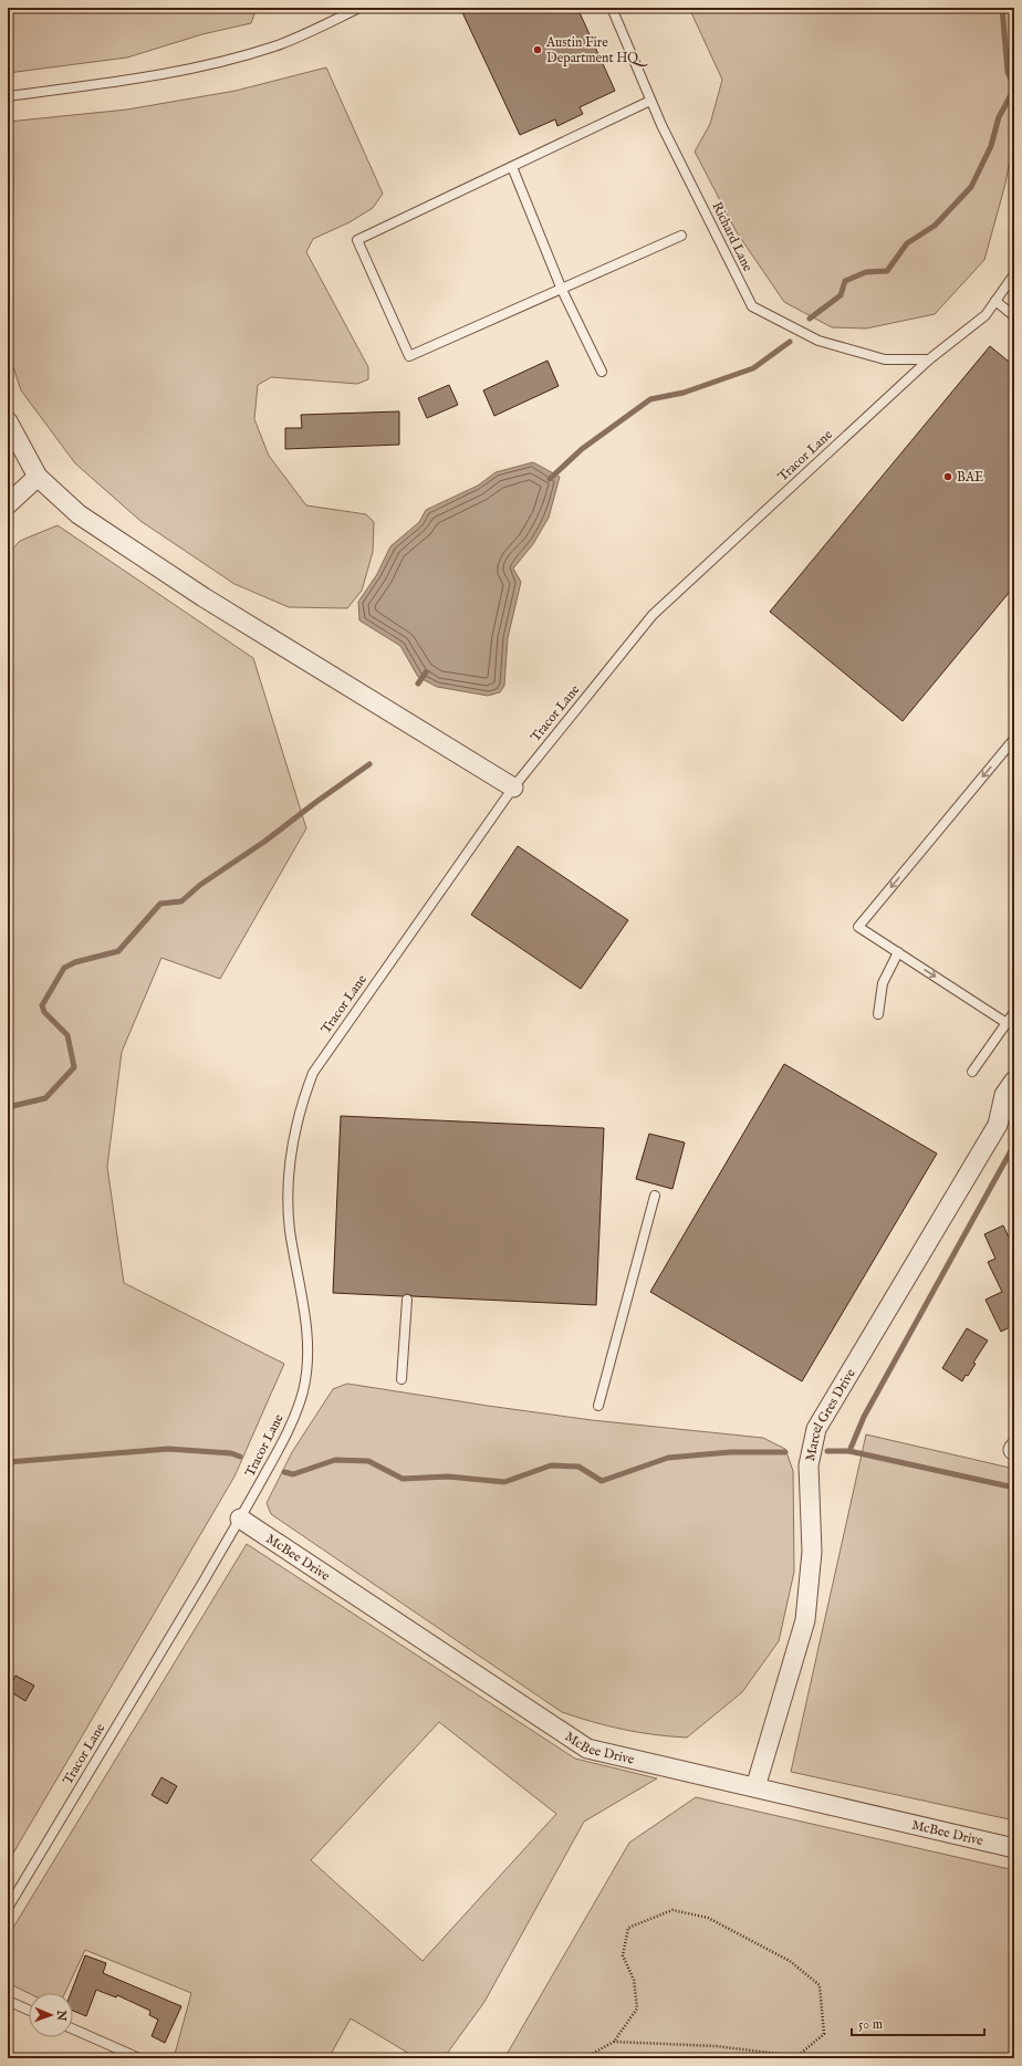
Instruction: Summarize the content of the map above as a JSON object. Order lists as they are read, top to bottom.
{
  "streets": {
    "street": ["Marcel Gres Drive", "McBee Drive"],
    "lane": ["Richard Lane", "Tracor Lane"]
  },
  "crossings": [
    ["Richard Lane", "Tracor Lane"],
    ["Tracor Lane", "McBee Drive"],
    ["Marcel Gres Drive", "McBee Drive"]
  ],
  "places": ["Austin Fire Department HQ", "BAE"],
  "scale_bar": "50 m",
  "north": "right"
}
